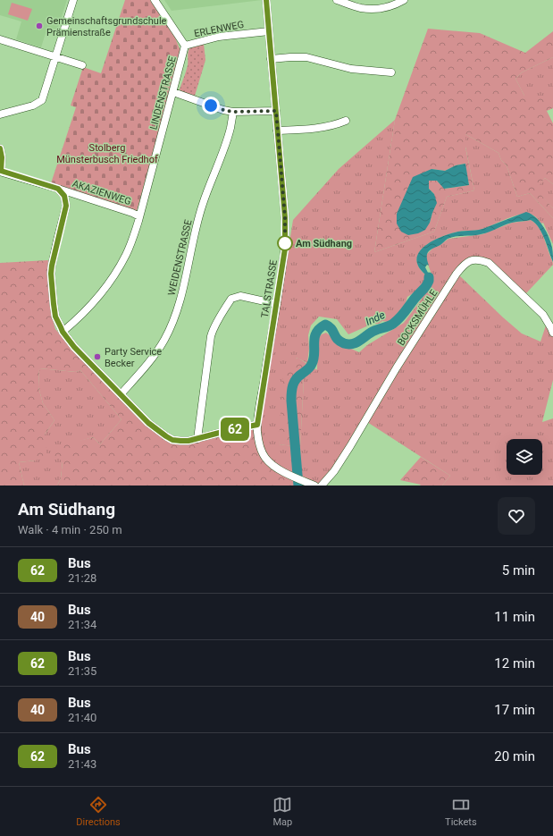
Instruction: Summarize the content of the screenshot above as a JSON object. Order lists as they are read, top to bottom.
{
  "streets": {
    "street": [
      "ERLENWEG",
      "LINDENSTRASSE",
      "AKAZIENWEG",
      "WEIDENSTRASSE",
      "TALSTRASSE",
      "BOCKSMÜHLE"
    ]
  },
  "crossings": [
    ["ERLENWEG", "LINDENSTRASSE"],
    ["ERLENWEG", "TALSTRASSE"],
    ["LINDENSTRASSE", "AKAZIENWEG"]
  ],
  "water": ["Inde"],
  "parks": ["Stolberg Münsterbusch Friedhof"],
  "places": ["Gemeinschaftsgrundschule Prämienstraße", "Am Südhang", "Party Service Becker"],
  "lines": ["bus line 62"],
  "page": {
    "on_map": "62",
    "heading": ["Am Südhang", "Walk · 4 min · 250 m"],
    "list": [
      {
        "mark": "62",
        "name": "Bus",
        "note": "21:28",
        "value": "5 min"
      },
      {
        "mark": "40",
        "name": "Bus",
        "note": "21:34",
        "value": "11 min"
      },
      {
        "mark": "62",
        "name": "Bus",
        "note": "21:35",
        "value": "12 min"
      },
      {
        "mark": "40",
        "name": "Bus",
        "note": "21:40",
        "value": "17 min"
      },
      {
        "mark": "62",
        "name": "Bus",
        "note": "21:43",
        "value": "20 min"
      }
    ],
    "tabs": ["Directions", "Map", "Tickets"]
  }
}
